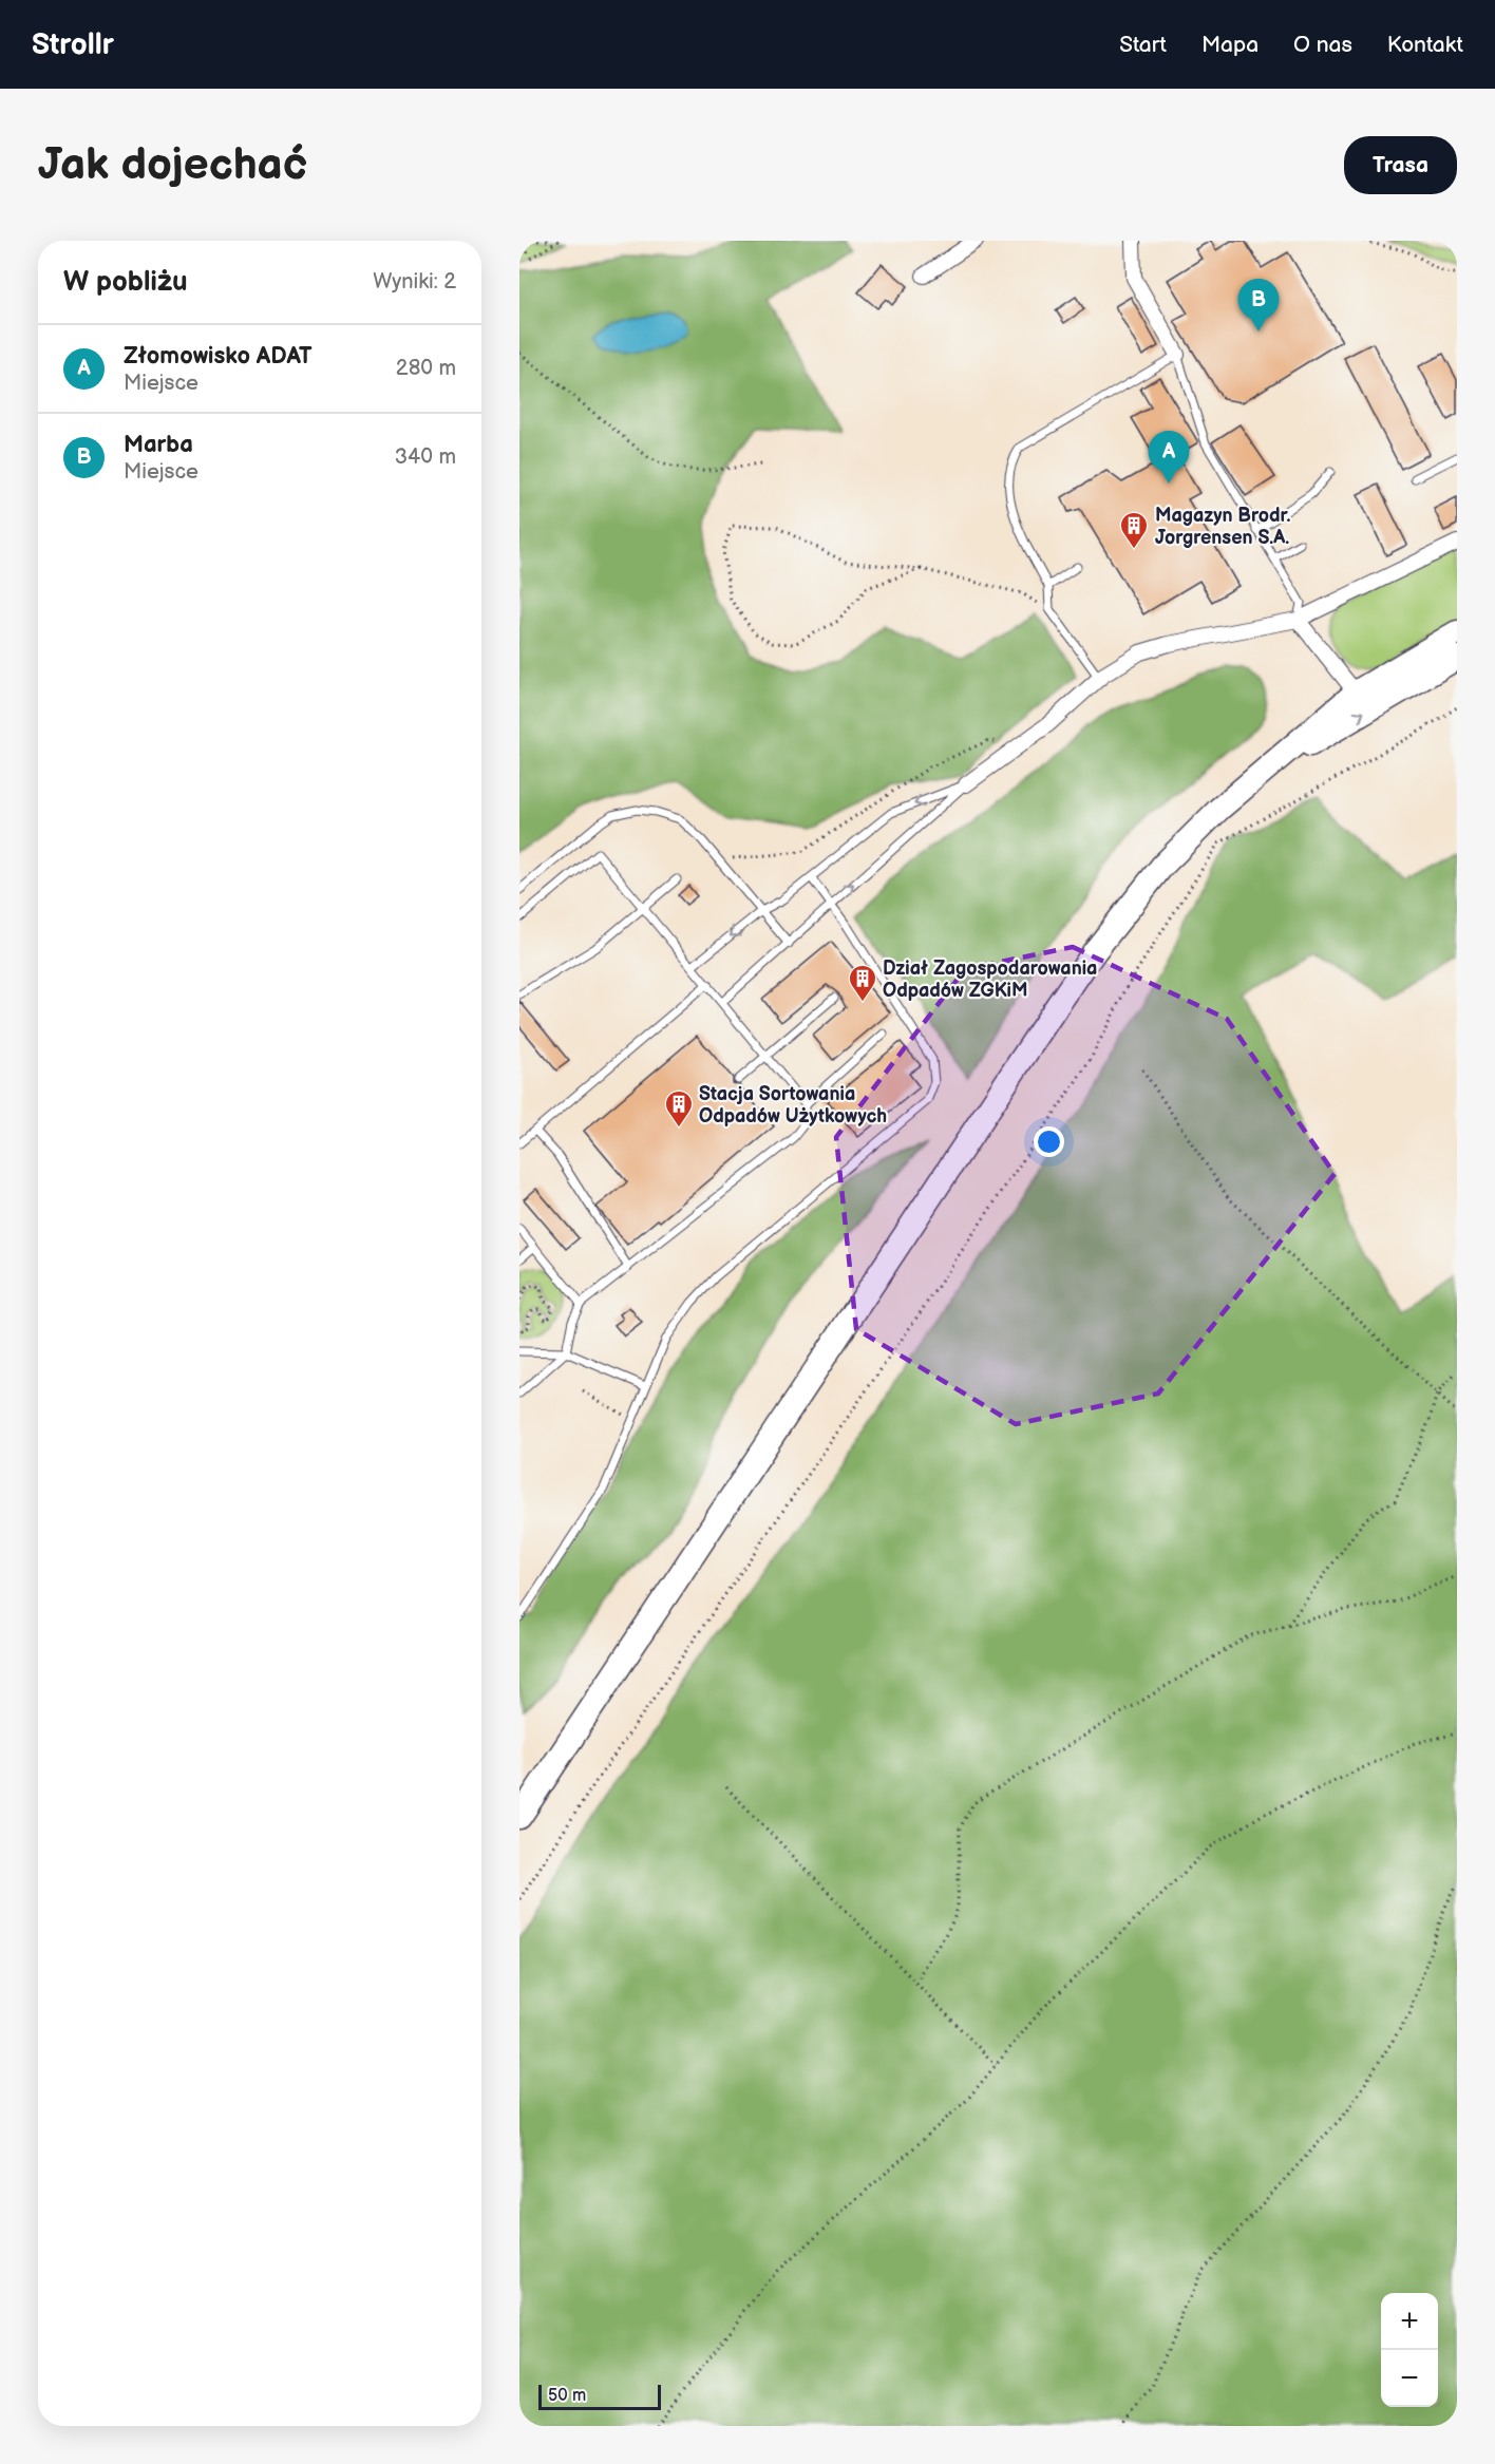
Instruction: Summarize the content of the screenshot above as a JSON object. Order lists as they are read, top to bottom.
{
  "places": {
    "building": ["Magazyn Brodr. Jorgrensen S.A.", "Dział Zagospodarowania Odpadów ZGKiM", "Stacja Sortowania Odpadów Użytkowych"]
  },
  "scale_bar": "50 m",
  "page": {
    "header": "Strollr",
    "nav": [
      "Start",
      "Mapa",
      "O nas",
      "Kontakt"
    ],
    "buttons": "Trasa",
    "title": "Jak dojechać",
    "heading": ["W pobliżu", "Wyniki: 2"],
    "pins": ["B", "A"],
    "list": [
      {
        "mark": "A",
        "name": "Złomowisko ADAT",
        "note": "Miejsce",
        "value": "280 m"
      },
      {
        "mark": "B",
        "name": "Marba",
        "note": "Miejsce",
        "value": "340 m"
      }
    ],
    "map_buttons": ["+", "−"],
    "scale": "50 m"
  }
}
